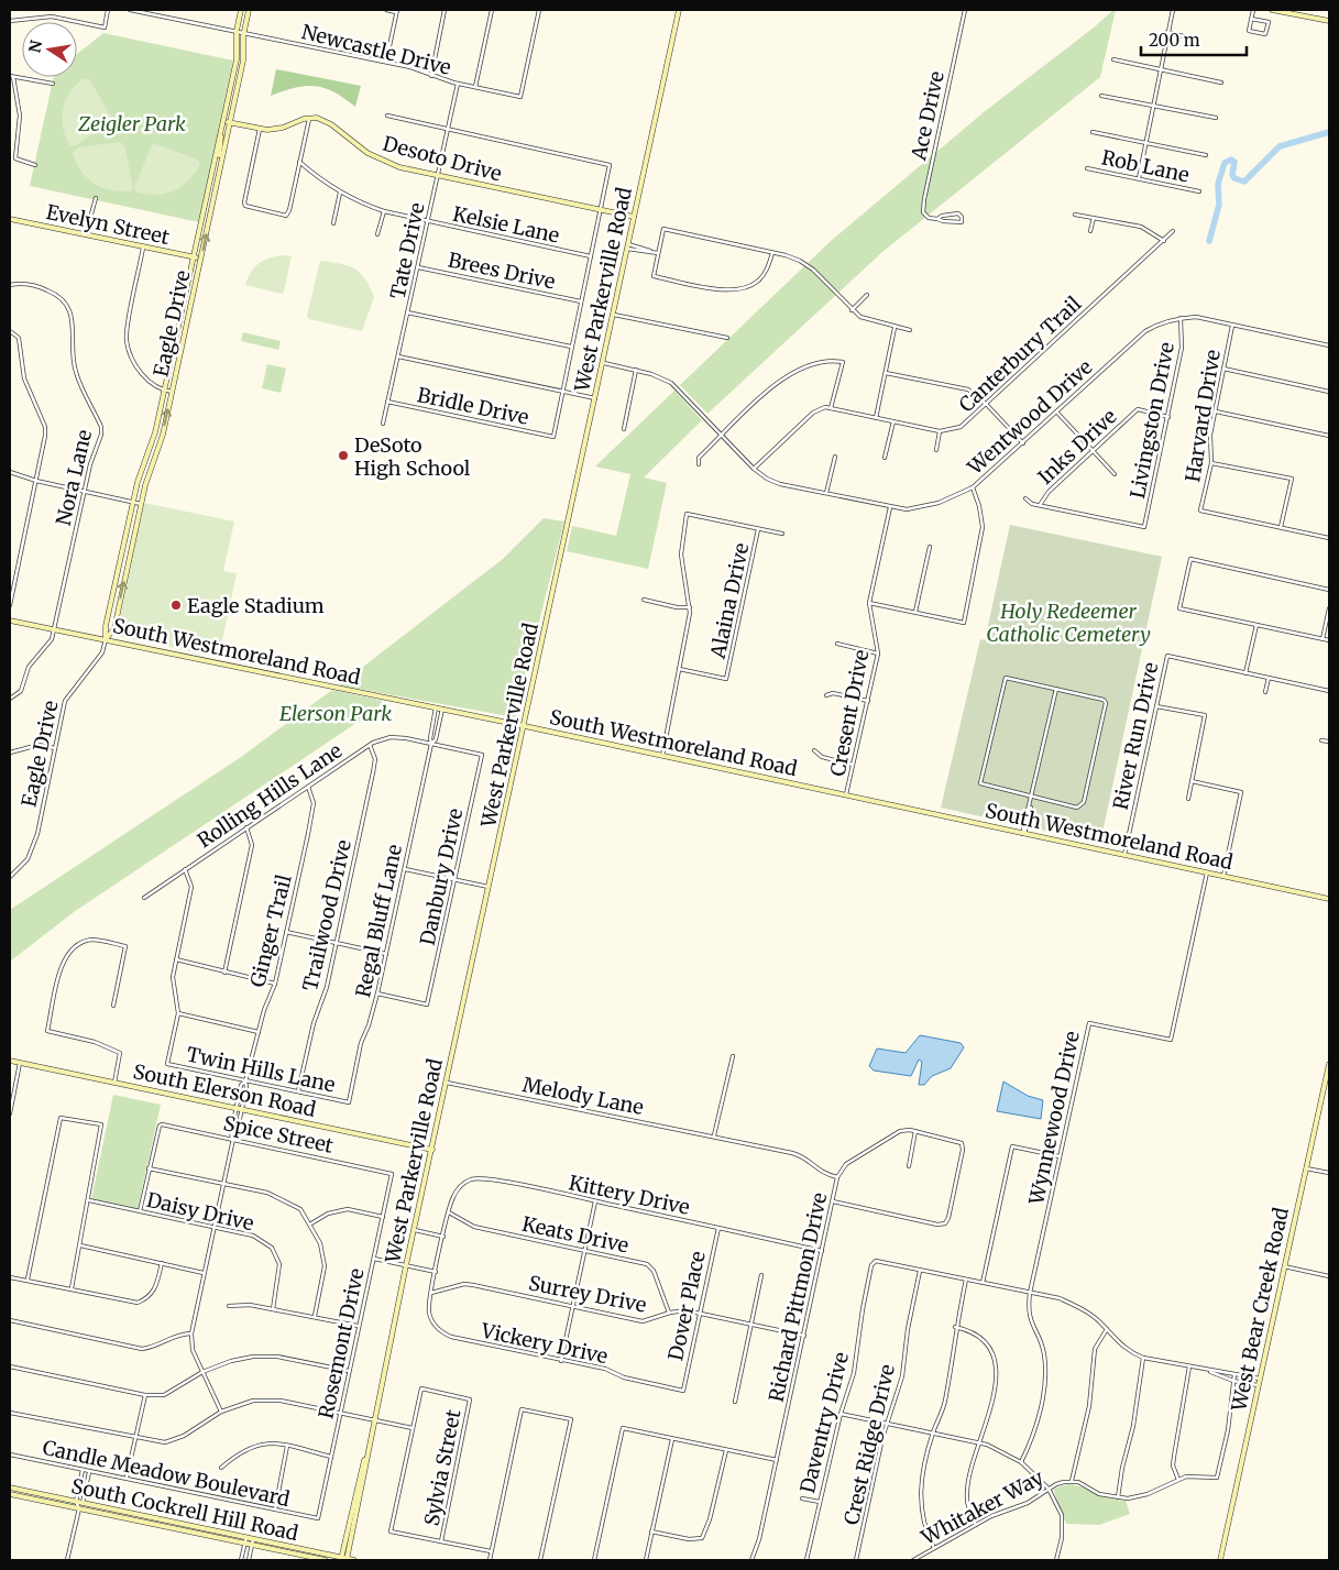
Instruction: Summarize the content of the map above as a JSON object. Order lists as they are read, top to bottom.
{
  "streets": {
    "main road": [
      "Desoto Drive",
      "Evelyn Street",
      "West Parkerville Road",
      "Eagle Drive",
      "South Westmoreland Road",
      "South Elerson Road",
      "West Bear Creek Road",
      "South Cockrell Hill Road"
    ],
    "street": [
      "Newcastle Drive",
      "Ace Drive",
      "Rob Lane",
      "Kelsie Lane",
      "Tate Drive",
      "Brees Drive",
      "Canterbury Trail",
      "Bridle Drive",
      "Harvard Drive",
      "Wentwood Drive",
      "Livingston Drive",
      "Inks Drive",
      "Nora Lane",
      "Alaina Drive",
      "Cresent Drive",
      "River Run Drive",
      "Rolling Hills Lane",
      "Danbury Drive",
      "Trailwood Drive",
      "Regal Bluff Lane",
      "Ginger Trail",
      "Twin Hills Lane",
      "Melody Lane",
      "Wynnewood Drive",
      "Spice Street",
      "Kittery Drive",
      "Daisy Drive",
      "Keats Drive",
      "Surrey Drive",
      "Richard Pittmon Drive",
      "Dover Place",
      "Rosemont Drive",
      "Vickery Drive",
      "Daventry Drive",
      "Crest Ridge Drive",
      "Sylvia Street",
      "Candle Meadow Boulevard",
      "Whitaker Way"
    ]
  },
  "crossings": [
    ["Newcastle Drive", "Tate Drive"],
    ["Newcastle Drive", "Eagle Drive"],
    ["Desoto Drive", "Tate Drive"],
    ["Desoto Drive", "West Parkerville Road"],
    ["Evelyn Street", "Eagle Drive"],
    ["Kelsie Lane", "Tate Drive"],
    ["Tate Drive", "Brees Drive"],
    ["Tate Drive", "Bridle Drive"],
    ["West Parkerville Road", "Wentwood Drive"],
    ["West Parkerville Road", "South Westmoreland Road"],
    ["West Parkerville Road", "South Elerson Road"],
    ["West Parkerville Road", "Melody Lane"],
    ["West Parkerville Road", "South Cockrell Hill Road"],
    ["Eagle Drive", "South Westmoreland Road"],
    ["Harvard Drive", "Wentwood Drive"],
    ["Wentwood Drive", "Livingston Drive"],
    ["Wentwood Drive", "Cresent Drive"],
    ["Livingston Drive", "Inks Drive"],
    ["Nora Lane", "South Westmoreland Road"],
    ["South Westmoreland Road", "Cresent Drive"],
    ["South Westmoreland Road", "River Run Drive"],
    ["South Westmoreland Road", "Regal Bluff Lane"],
    ["South Westmoreland Road", "Wynnewood Drive"],
    ["Rolling Hills Lane", "Danbury Drive"],
    ["Rolling Hills Lane", "Trailwood Drive"],
    ["Rolling Hills Lane", "Regal Bluff Lane"],
    ["Rolling Hills Lane", "Ginger Trail"],
    ["Danbury Drive", "Regal Bluff Lane"],
    ["Trailwood Drive", "Twin Hills Lane"],
    ["Regal Bluff Lane", "Twin Hills Lane"],
    ["Ginger Trail", "Twin Hills Lane"],
    ["Ginger Trail", "South Elerson Road"],
    ["Ginger Trail", "Spice Street"],
    ["Ginger Trail", "Daisy Drive"],
    ["Melody Lane", "Richard Pittmon Drive"],
    ["Spice Street", "Rosemont Drive"],
    ["Kittery Drive", "Keats Drive"],
    ["Kittery Drive", "Richard Pittmon Drive"],
    ["Kittery Drive", "Dover Place"],
    ["Kittery Drive", "Vickery Drive"],
    ["Keats Drive", "Surrey Drive"],
    ["Surrey Drive", "Richard Pittmon Drive"],
    ["Surrey Drive", "Dover Place"],
    ["Surrey Drive", "Vickery Drive"],
    ["Dover Place", "Vickery Drive"],
    ["Rosemont Drive", "Candle Meadow Boulevard"],
    ["Daventry Drive", "Crest Ridge Drive"]
  ],
  "parks": ["Zeigler Park", "Holy Redeemer Catholic Cemetery", "Elerson Park"],
  "places": ["DeSoto High School", "Eagle Stadium"],
  "scale_bar": "200 m",
  "north": "left"
}
